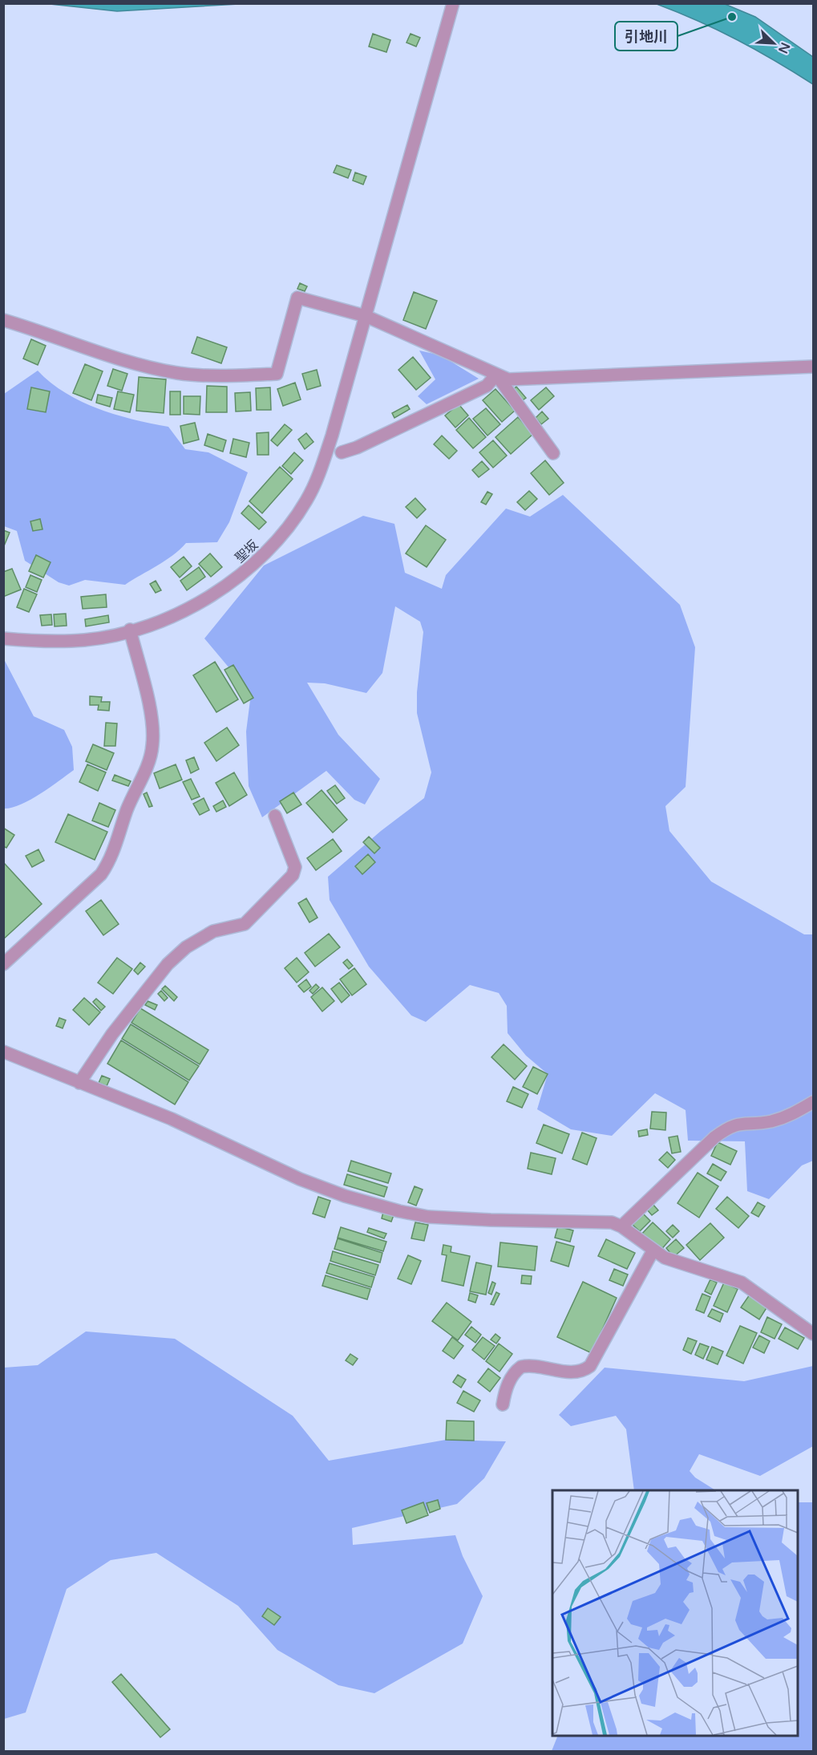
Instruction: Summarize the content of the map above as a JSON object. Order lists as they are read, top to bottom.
{
  "streets": {
    "street": ["聖坂"]
  },
  "places": ["引地川"],
  "north": "bottom right"
}
